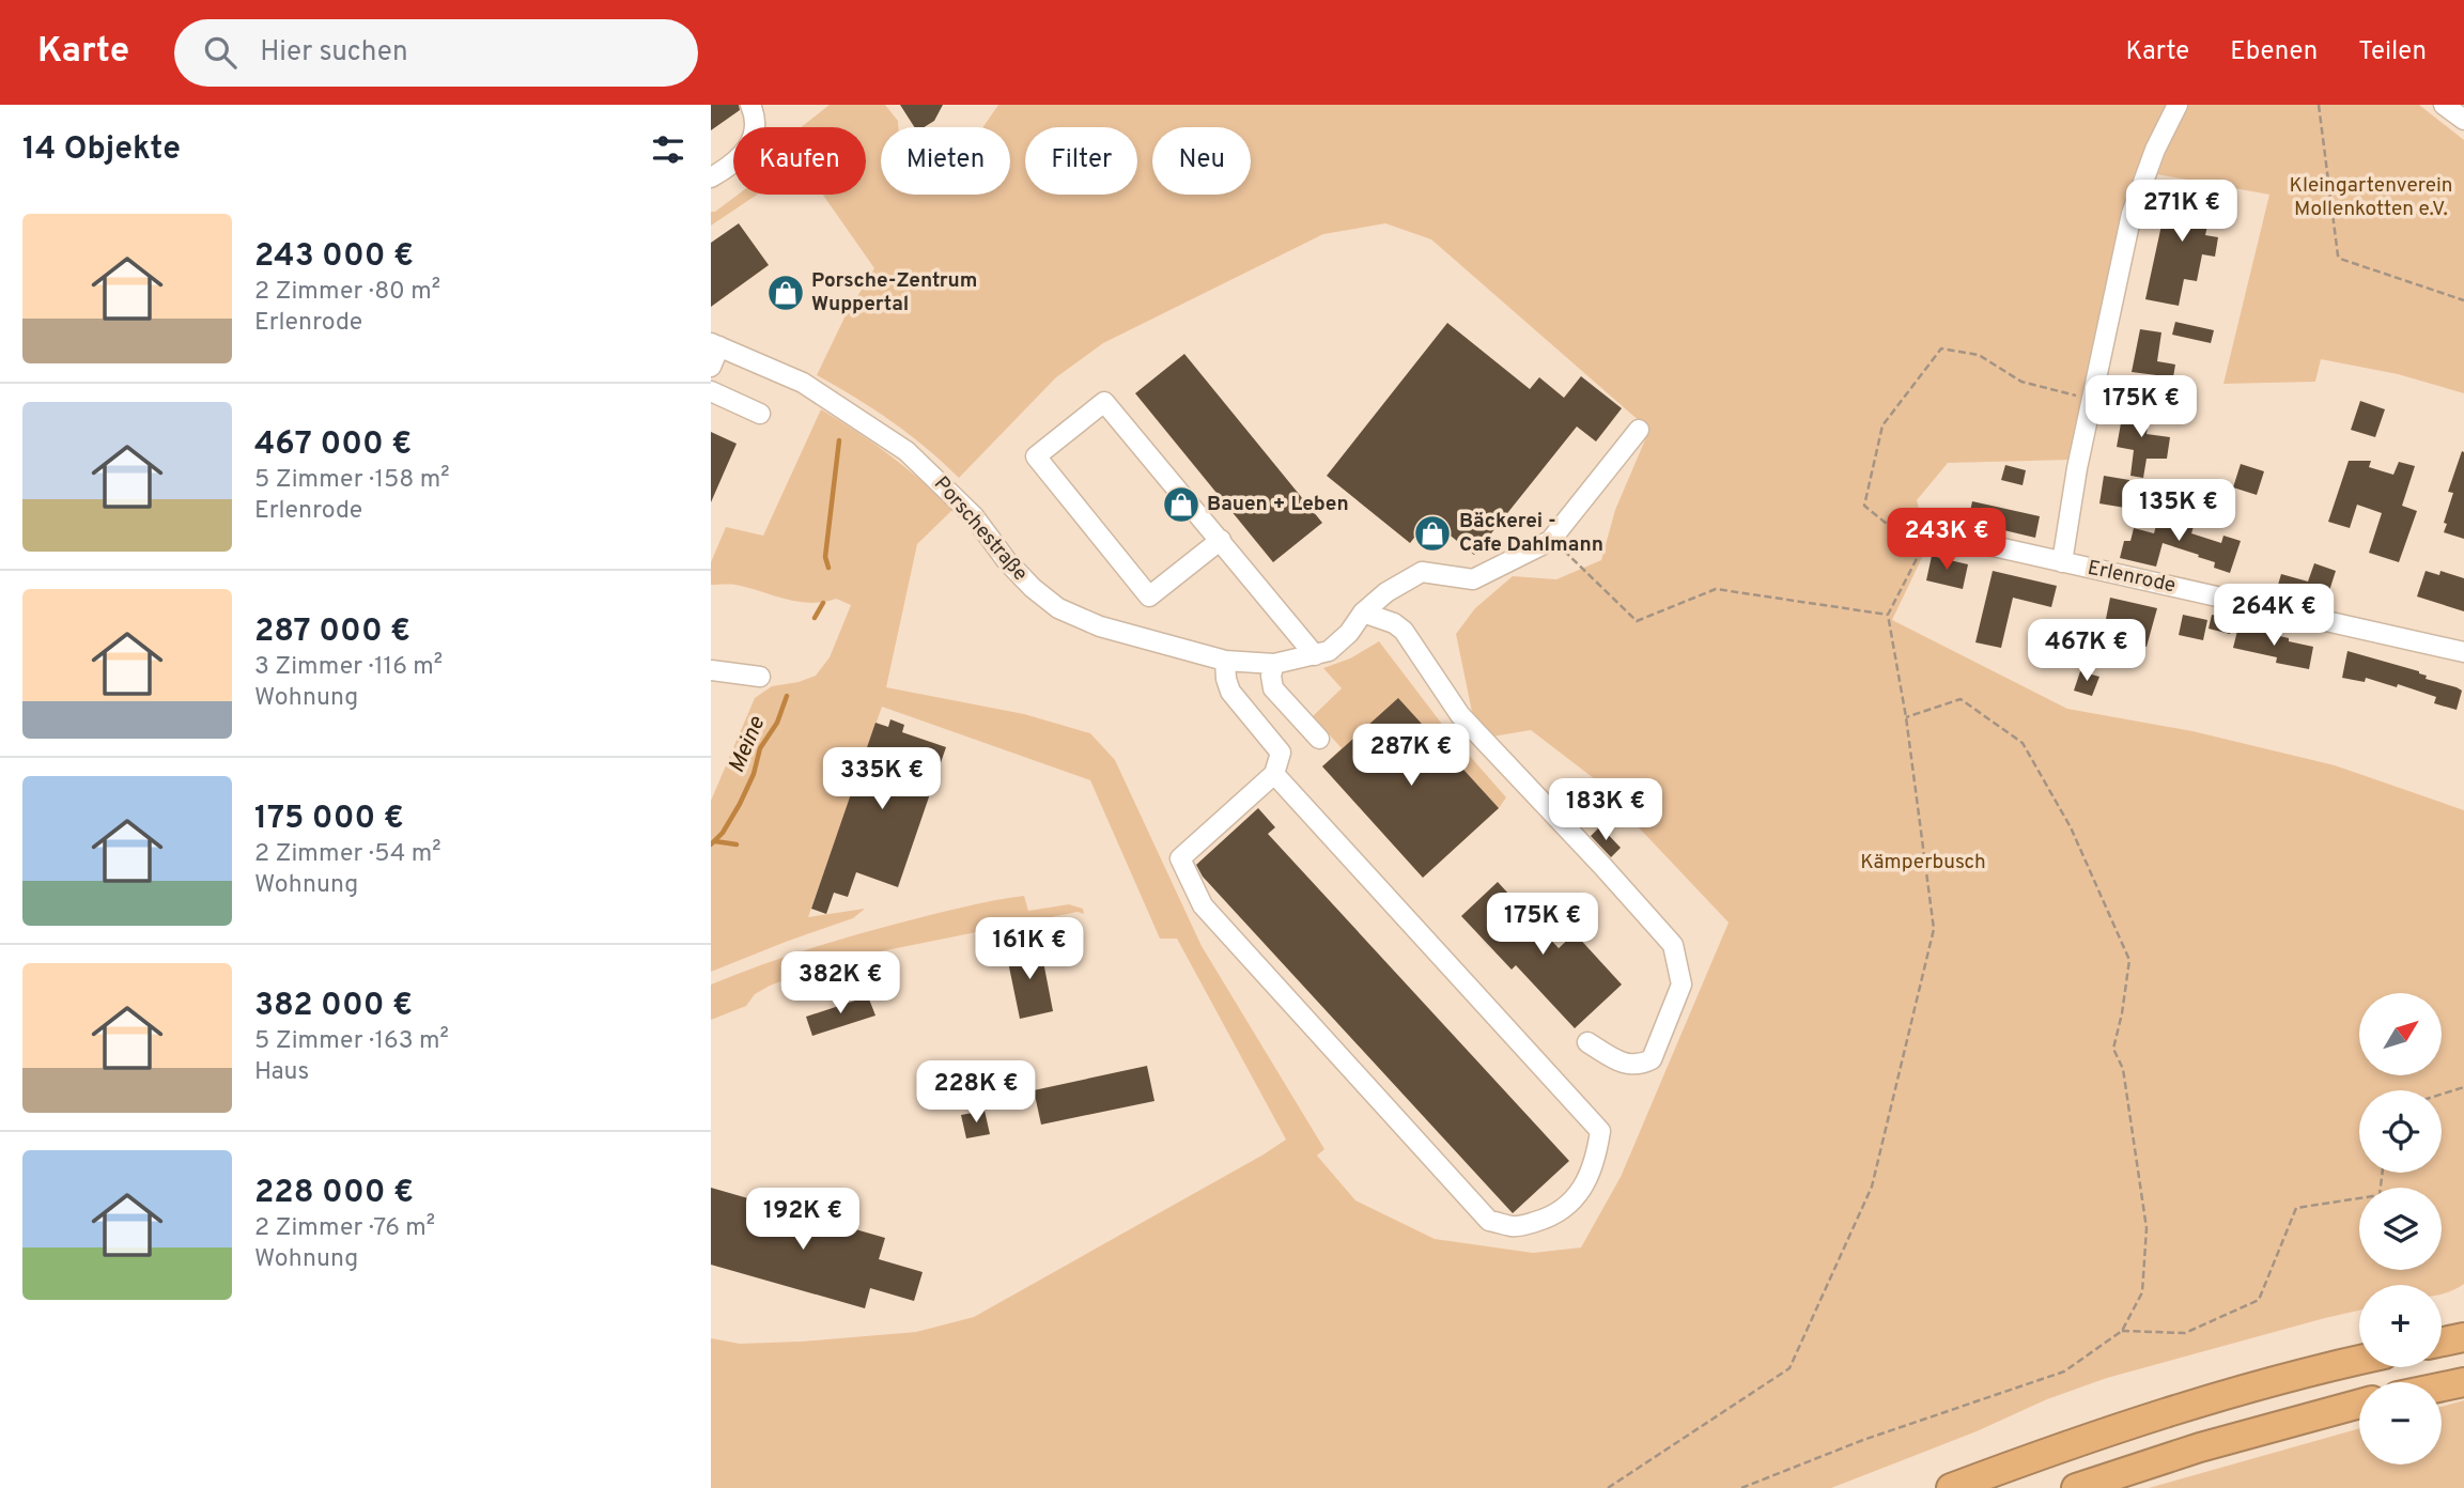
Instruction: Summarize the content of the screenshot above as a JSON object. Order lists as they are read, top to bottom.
{
  "streets": {
    "street": ["Porschestraße", "Erlenrode"]
  },
  "water": ["Meine"],
  "parks": ["Kleingartenverein Mollenkotten e.V.", "Kämperbusch"],
  "places": {
    "shop": ["Porsche-Zentrum Wuppertal", "Bauen + Leben", "Bäckerei - Cafe Dahlmann"]
  },
  "north": "top right",
  "page": {
    "header": "Karte",
    "search": "Hier suchen",
    "nav": ["Karte", "Ebenen", "Teilen"],
    "heading": "14 Objekte",
    "chip": [
      "Kaufen",
      "Mieten",
      "Filter",
      "Neu"
    ],
    "price": [
      "271K €",
      "175K €",
      "135K €",
      "243K €",
      "264K €",
      "467K €",
      "287K €",
      "335K €",
      "183K €",
      "175K €",
      "161K €",
      "382K €",
      "228K €",
      "192K €"
    ],
    "list": [
      {
        "name": "243 000 €",
        "note": "2 Zimmer · 80 m² · Erlenrode"
      },
      {
        "name": "467 000 €",
        "note": "5 Zimmer · 158 m² · Erlenrode"
      },
      {
        "name": "287 000 €",
        "note": "3 Zimmer · 116 m² · Wohnung"
      },
      {
        "name": "175 000 €",
        "note": "2 Zimmer · 54 m² · Wohnung"
      },
      {
        "name": "382 000 €",
        "note": "5 Zimmer · 163 m² · Haus"
      },
      {
        "name": "228 000 €",
        "note": "2 Zimmer · 76 m² · Wohnung"
      }
    ],
    "map_buttons": ["+", "−"]
  }
}
